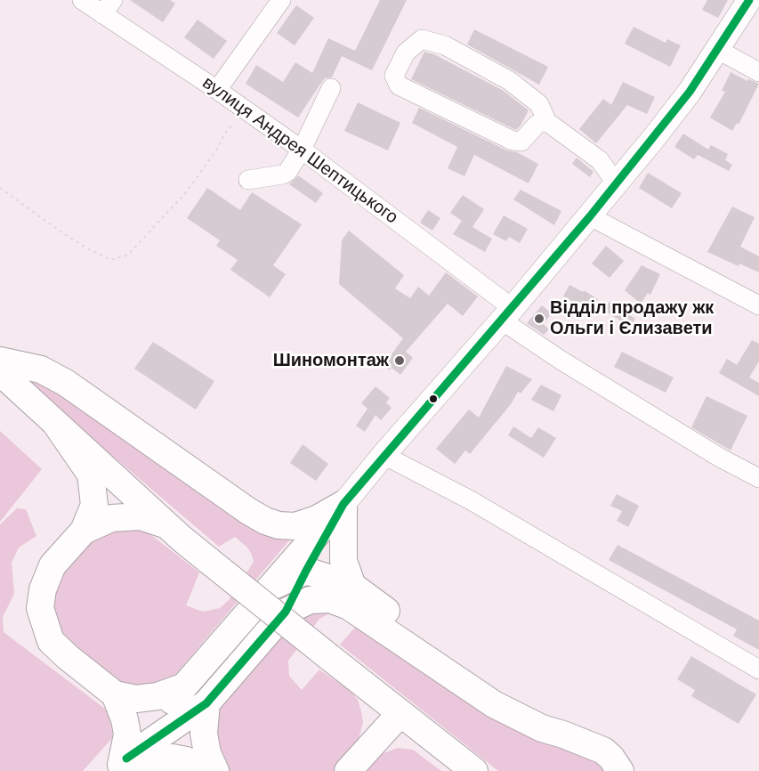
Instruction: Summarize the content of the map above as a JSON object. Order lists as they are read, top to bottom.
{
  "streets": {
    "street": ["вулиця Андрея Шептицького"]
  },
  "places": ["Відділ продажу жк Ольги і Єлизавети", "Шиномонтаж"]
}
